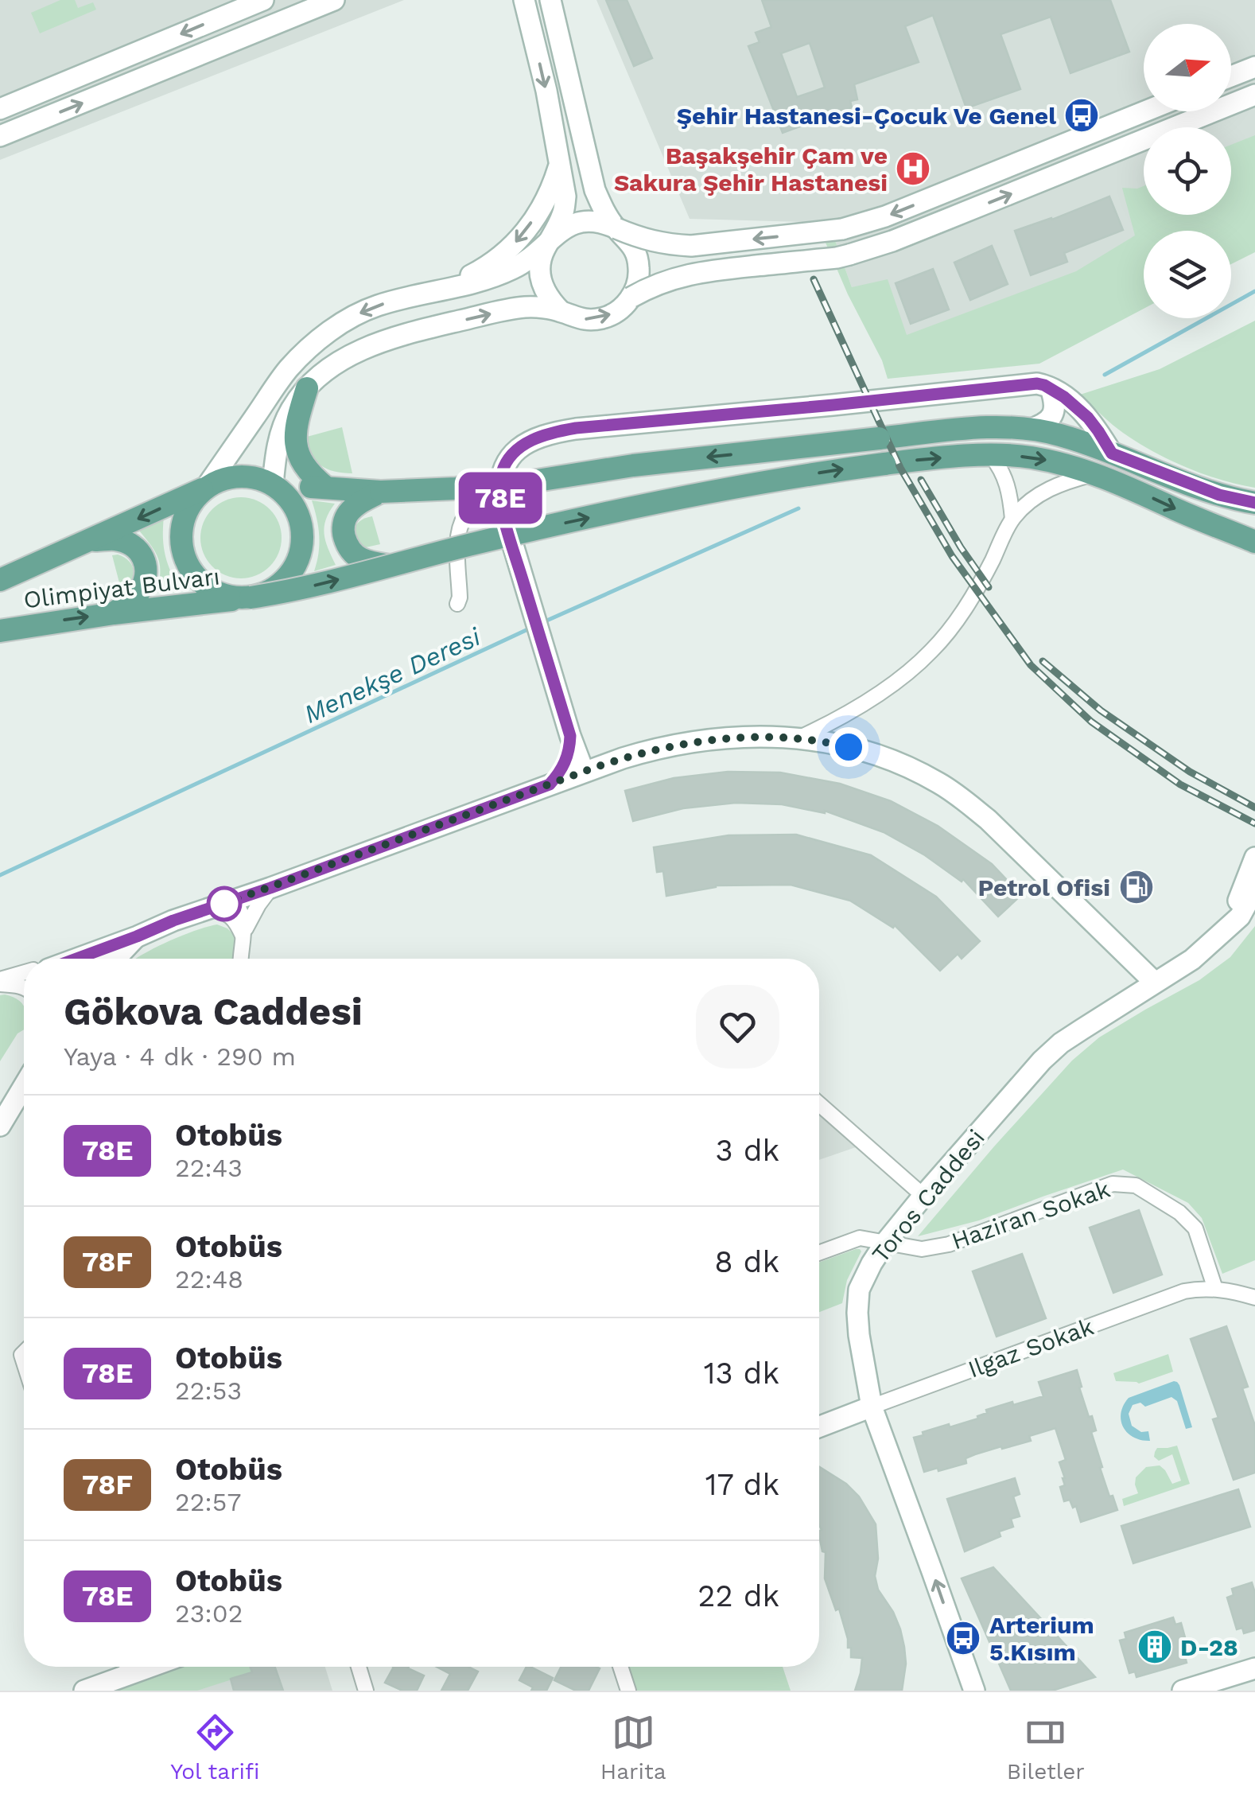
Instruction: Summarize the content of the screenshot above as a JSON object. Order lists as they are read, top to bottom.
{
  "streets": {
    "main road": ["Olimpiyat Bulvarı"],
    "street": ["Toros Caddesi", "Haziran Sokak", "Ilgaz Sokak"]
  },
  "crossings": [
    ["Toros Caddesi", "Haziran Sokak"],
    ["Toros Caddesi", "Ilgaz Sokak"],
    ["Haziran Sokak", "Ilgaz Sokak"]
  ],
  "water": ["Menekşe Deresi"],
  "places": {
    "bus stop": ["Şehir Hastanesi-Çocuk Ve Genel", "Arterium 5.Kısım"],
    "hospital": ["Başakşehir Çam ve Sakura Şehir Hastanesi"],
    "fuel station": ["Petrol Ofisi"],
    "building": ["D-28"]
  },
  "lines": ["bus line 78E"],
  "north": "right",
  "page": {
    "on_map": "78E",
    "heading": ["Gökova Caddesi", "Yaya · 4 dk · 290 m"],
    "list": [
      {
        "mark": "78E",
        "name": "Otobüs",
        "note": "22:43",
        "value": "3 dk"
      },
      {
        "mark": "78F",
        "name": "Otobüs",
        "note": "22:48",
        "value": "8 dk"
      },
      {
        "mark": "78E",
        "name": "Otobüs",
        "note": "22:53",
        "value": "13 dk"
      },
      {
        "mark": "78F",
        "name": "Otobüs",
        "note": "22:57",
        "value": "17 dk"
      },
      {
        "mark": "78E",
        "name": "Otobüs",
        "note": "23:02",
        "value": "22 dk"
      }
    ],
    "tabs": ["Yol tarifi", "Harita", "Biletler"]
  }
}
